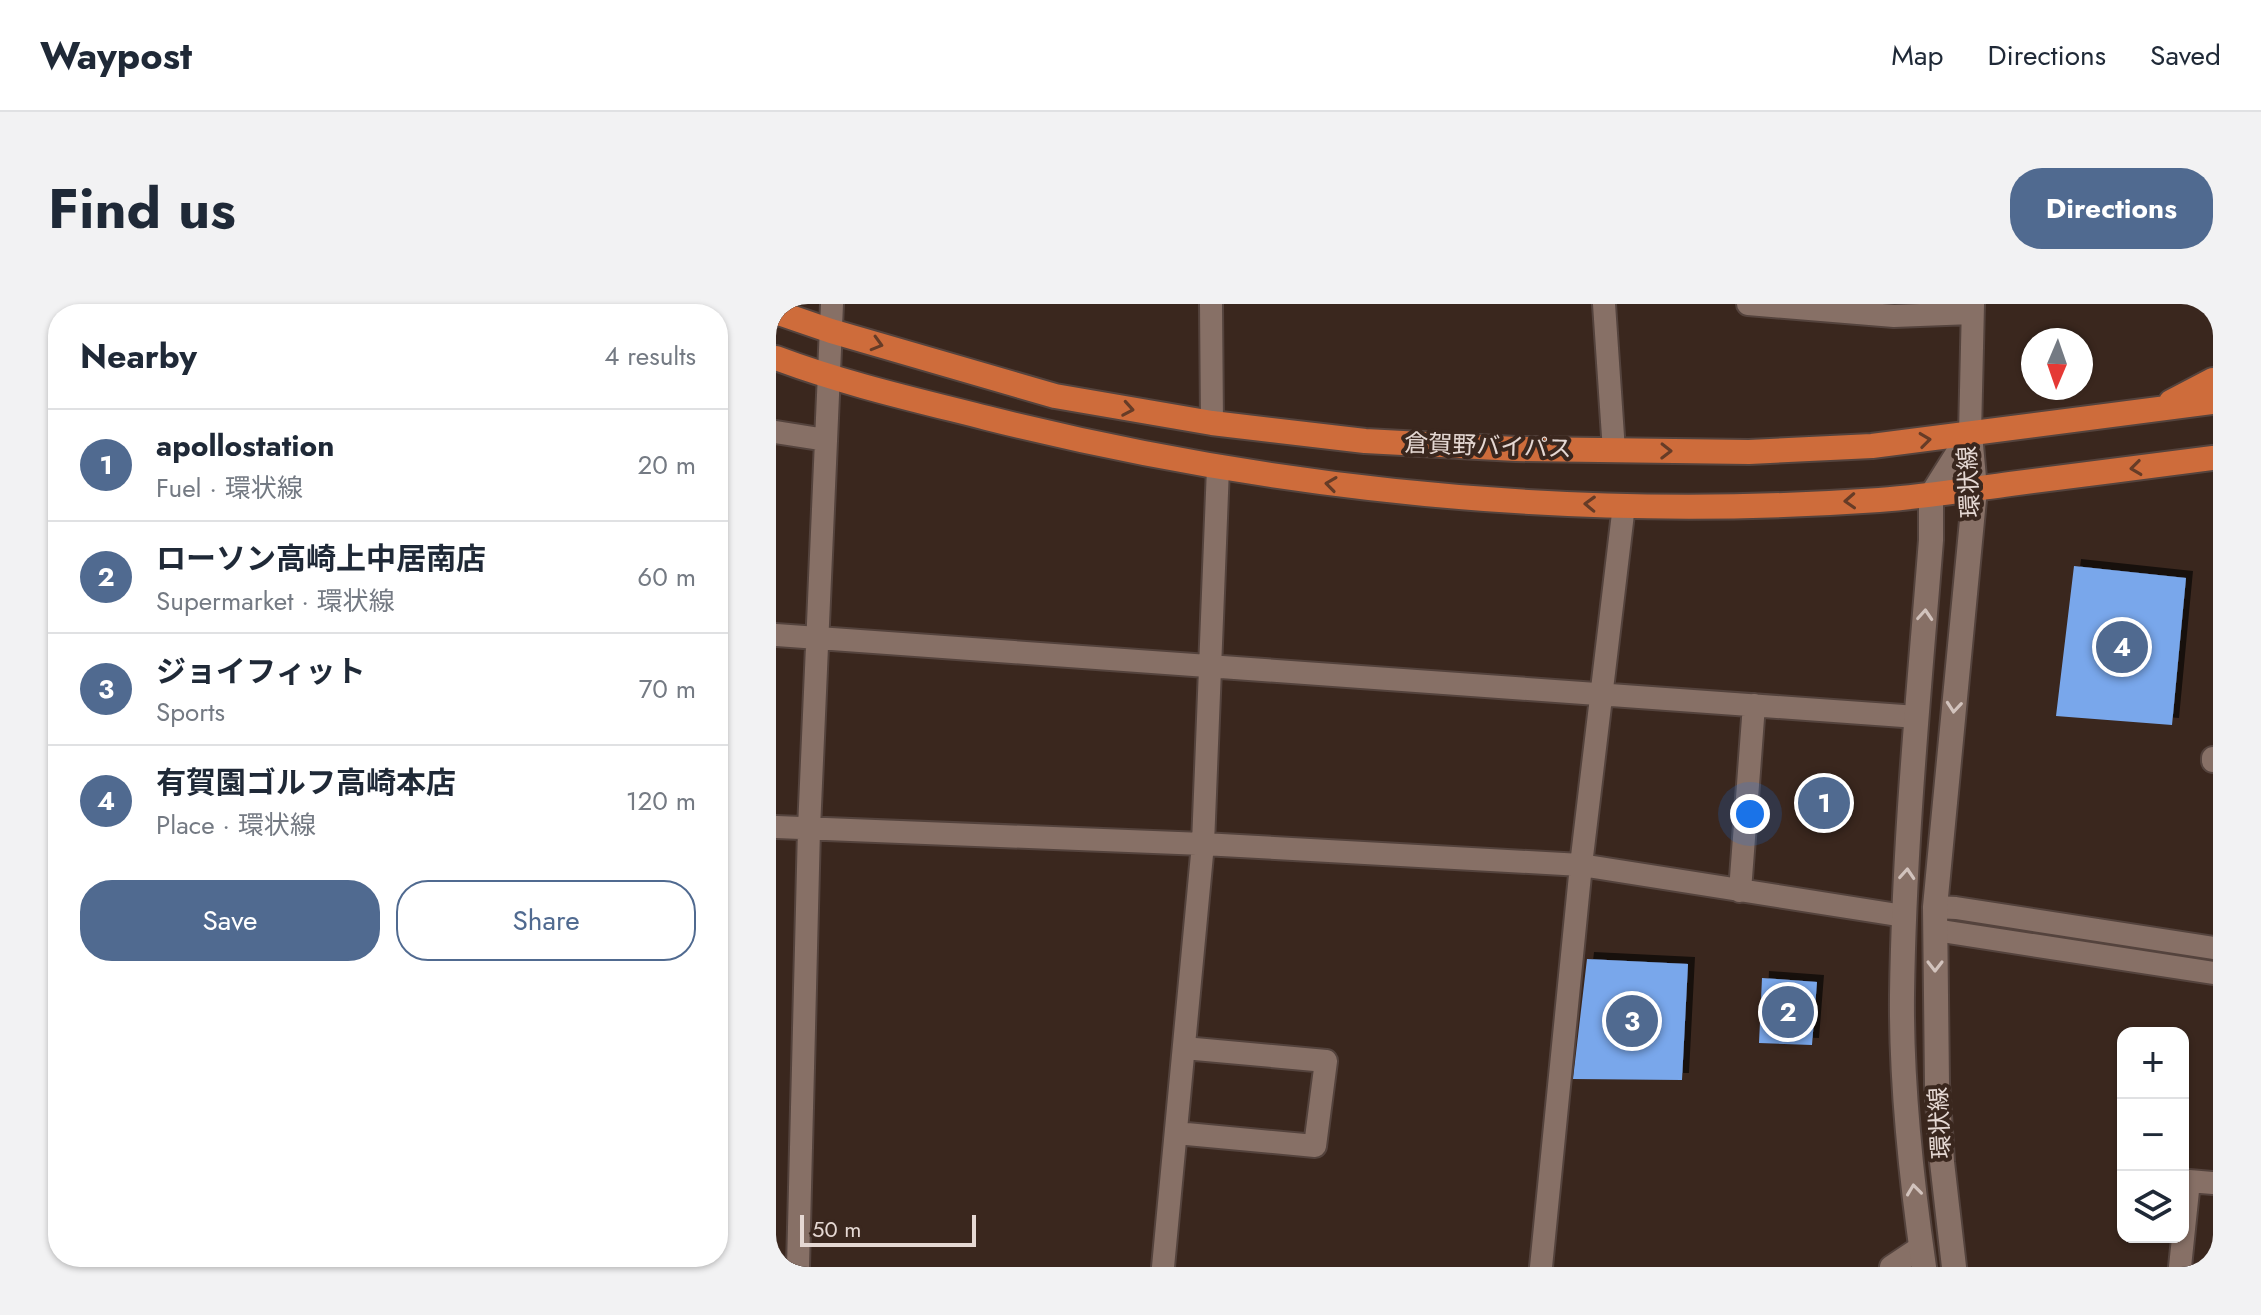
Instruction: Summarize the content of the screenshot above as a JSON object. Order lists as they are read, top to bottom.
{
  "streets": {
    "highway": ["倉賀野バイパス"],
    "street": ["環状線"]
  },
  "crossings": [
    ["倉賀野バイパス", "環状線"]
  ],
  "scale_bar": "50 m",
  "north": "bottom",
  "page": {
    "header": "Waypost",
    "nav": ["Map", "Directions", "Saved"],
    "title": "Find us",
    "buttons": [
      "Directions",
      ["Save", "Share"]
    ],
    "heading": ["Nearby", "4 results"],
    "list": [
      {
        "mark": "1",
        "name": "apollostation",
        "note": "Fuel · 環状線",
        "value": "20 m"
      },
      {
        "mark": "2",
        "name": "ローソン高崎上中居南店",
        "note": "Supermarket · 環状線",
        "value": "60 m"
      },
      {
        "mark": "3",
        "name": "ジョイフィット",
        "note": "Sports",
        "value": "70 m"
      },
      {
        "mark": "4",
        "name": "有賀園ゴルフ高崎本店",
        "note": "Place · 環状線",
        "value": "120 m"
      }
    ],
    "pins": [
      "4",
      "1",
      "2",
      "3"
    ],
    "map_buttons": ["+", "−"],
    "scale": "50 m"
  }
}
